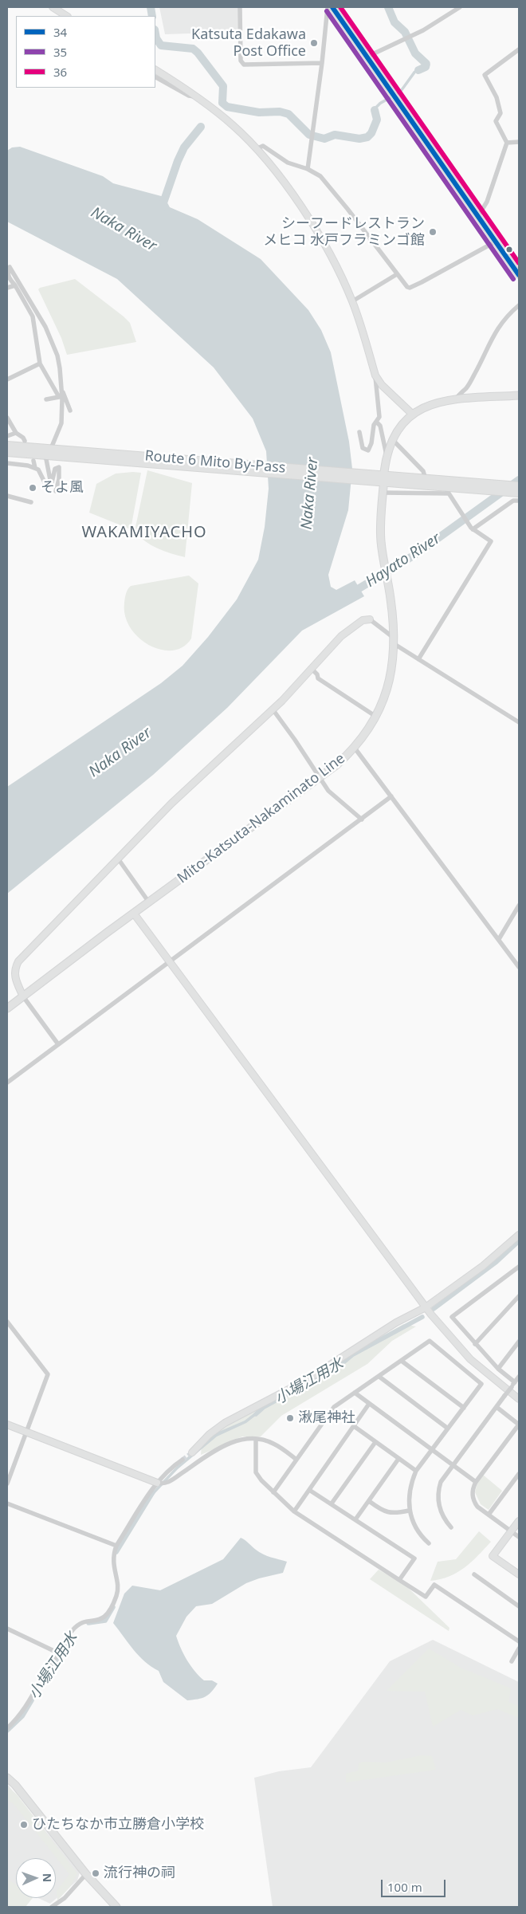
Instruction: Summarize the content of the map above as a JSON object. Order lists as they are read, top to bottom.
{
  "streets": {
    "highway": ["Route 6 Mito By-Pass"],
    "main road": ["Mito-Katsuta-Nakaminato Line"]
  },
  "districts": ["WAKAMIYACHO"],
  "water": ["Naka River", "Hayato River", "小場江用水"],
  "places": [
    "Katsuta Edakawa Post Office",
    "シーフードレストラン メヒコ 水戸フラミンゴ館",
    "そよ風",
    "湫尾神社",
    "ひたちなか市立勝倉小学校",
    "流行神の祠"
  ],
  "lines": ["transit line 34", "transit line 36", "transit line 35"],
  "legend": ["34", "35", "36"],
  "scale_bar": "100 m",
  "north": "right"
}
